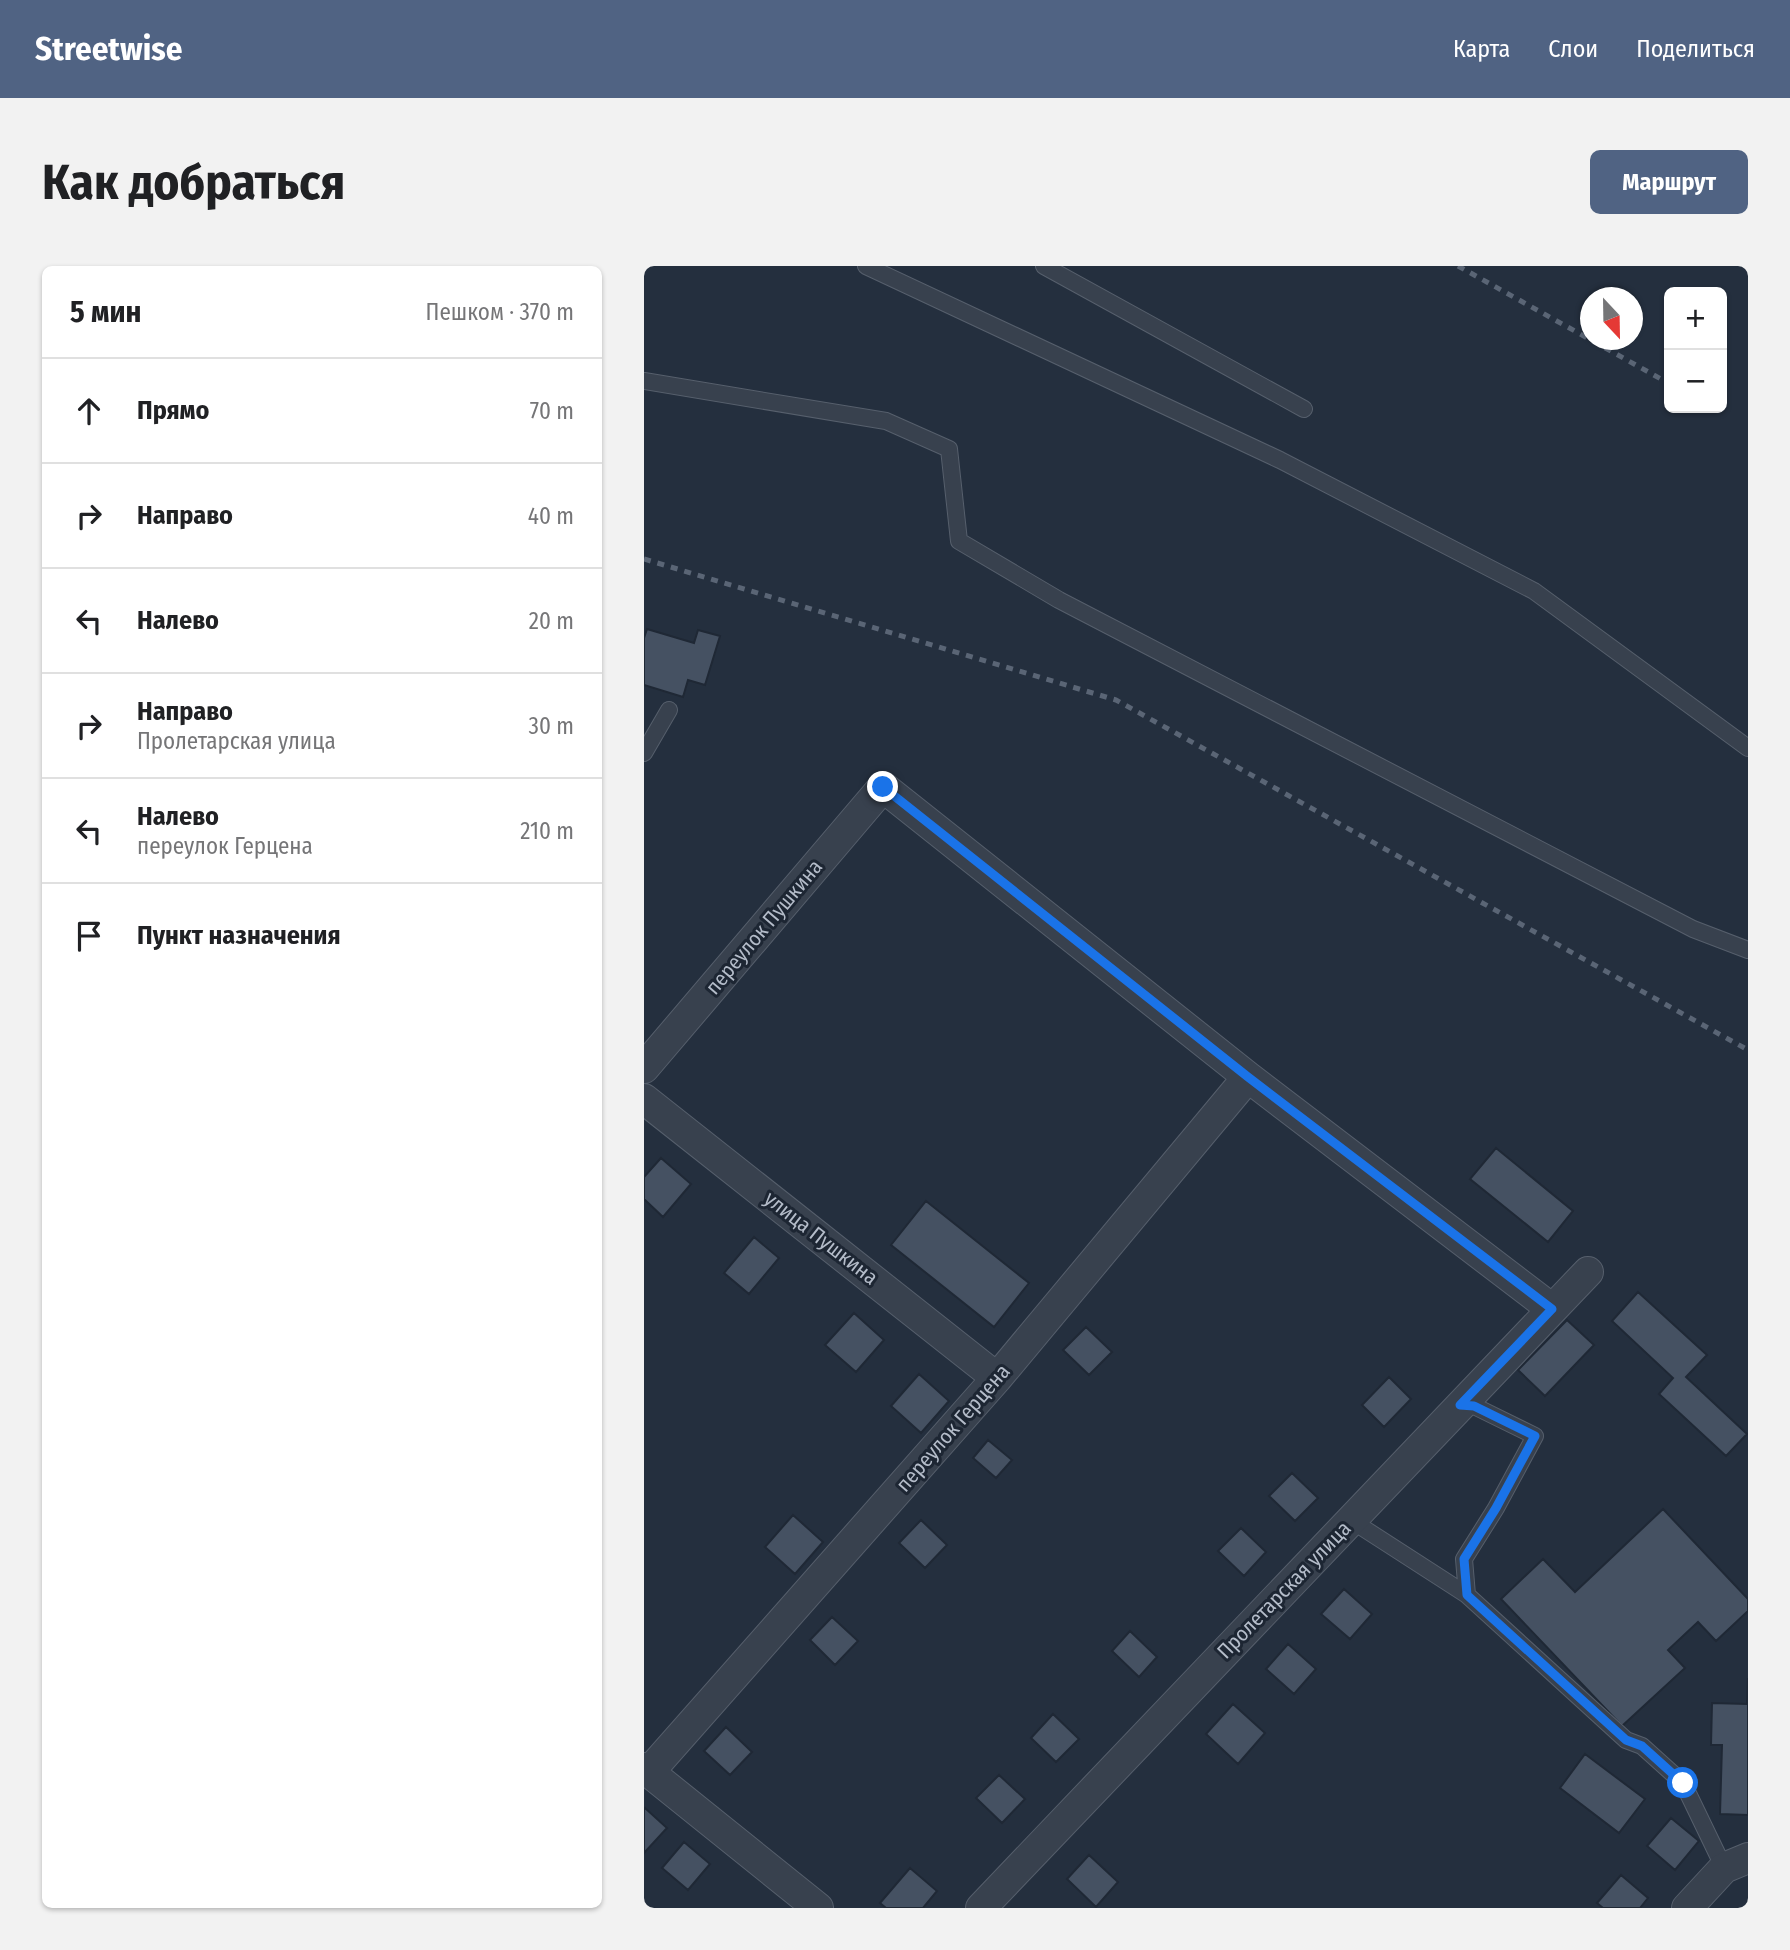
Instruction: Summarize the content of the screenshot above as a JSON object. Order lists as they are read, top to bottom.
{
  "streets": {
    "street": [
      "переулок Пушкина",
      "улица Пушкина",
      "переулок Герцена",
      "Пролетарская улица"
    ]
  },
  "crossings": [
    ["переулок Пушкина", "переулок Герцена"],
    ["улица Пушкина", "переулок Герцена"]
  ],
  "north": "bottom",
  "page": {
    "header": "Streetwise",
    "nav": ["Карта", "Слои", "Поделиться"],
    "buttons": "Маршрут",
    "title": "Как добраться",
    "heading": ["5 мин", "Пешком · 370 m"],
    "map_buttons": ["+", "−"],
    "list": [
      ["Прямо", "70 m"],
      ["Направо", "40 m"],
      ["Налево", "20 m"],
      ["Направо", "Пролетарская улица", "30 m"],
      ["Налево", "переулок Герцена", "210 m"],
      "Пункт назначения"
    ]
  }
}
